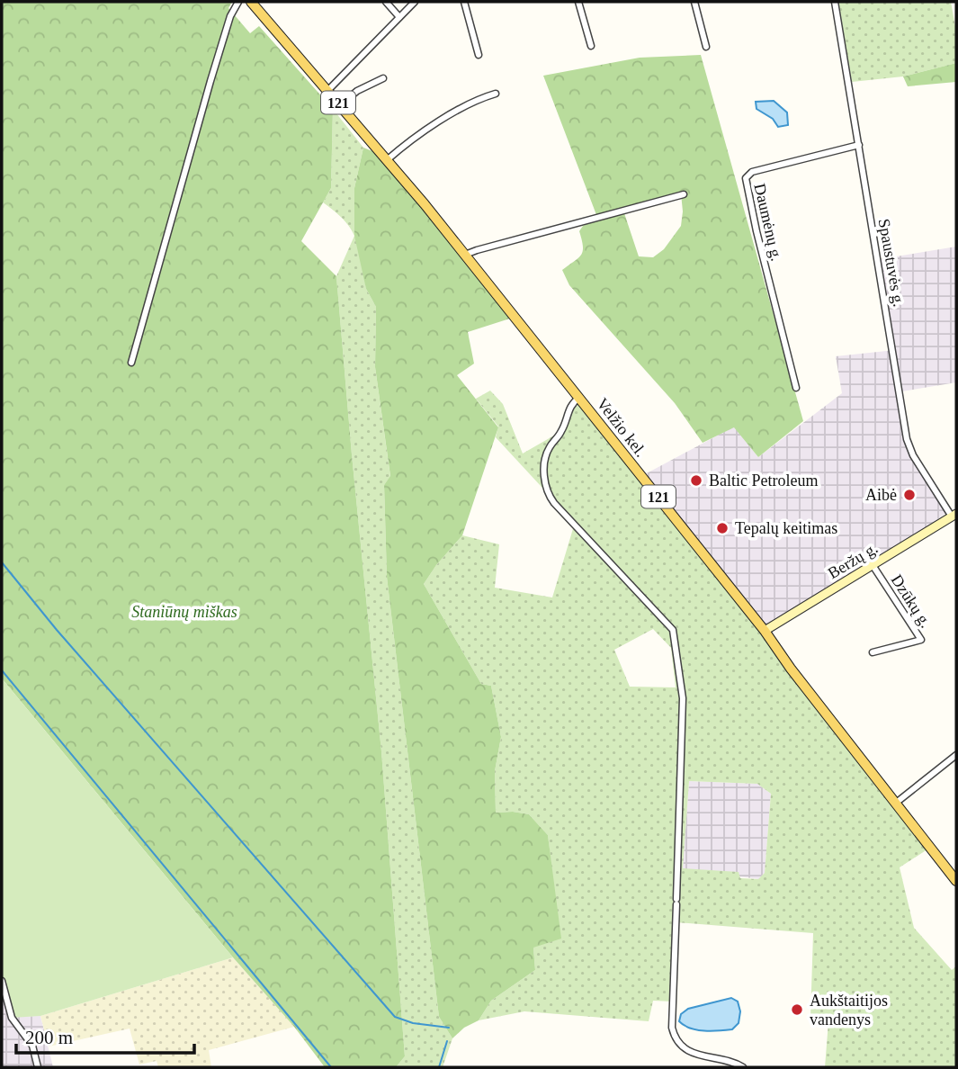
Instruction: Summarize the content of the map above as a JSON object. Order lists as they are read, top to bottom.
{
  "streets": {
    "main road": ["121", "Velžio kel.", "Beržų g."],
    "street": ["Daumėnų g.", "Spaustuvės g.", "Dzūkų g."]
  },
  "crossings": [
    ["Daumėnų g.", "Spaustuvės g."],
    ["Spaustuvės g.", "Beržų g."],
    ["Velžio kel.", "Beržų g."],
    ["Beržų g.", "Dzūkų g."]
  ],
  "parks": ["Staniūnų miškas"],
  "places": [
    "Baltic Petroleum",
    "Aibė",
    "Tepalų keitimas",
    "Aukštaitijos vandenys"
  ],
  "scale_bar": "200 m"
}
